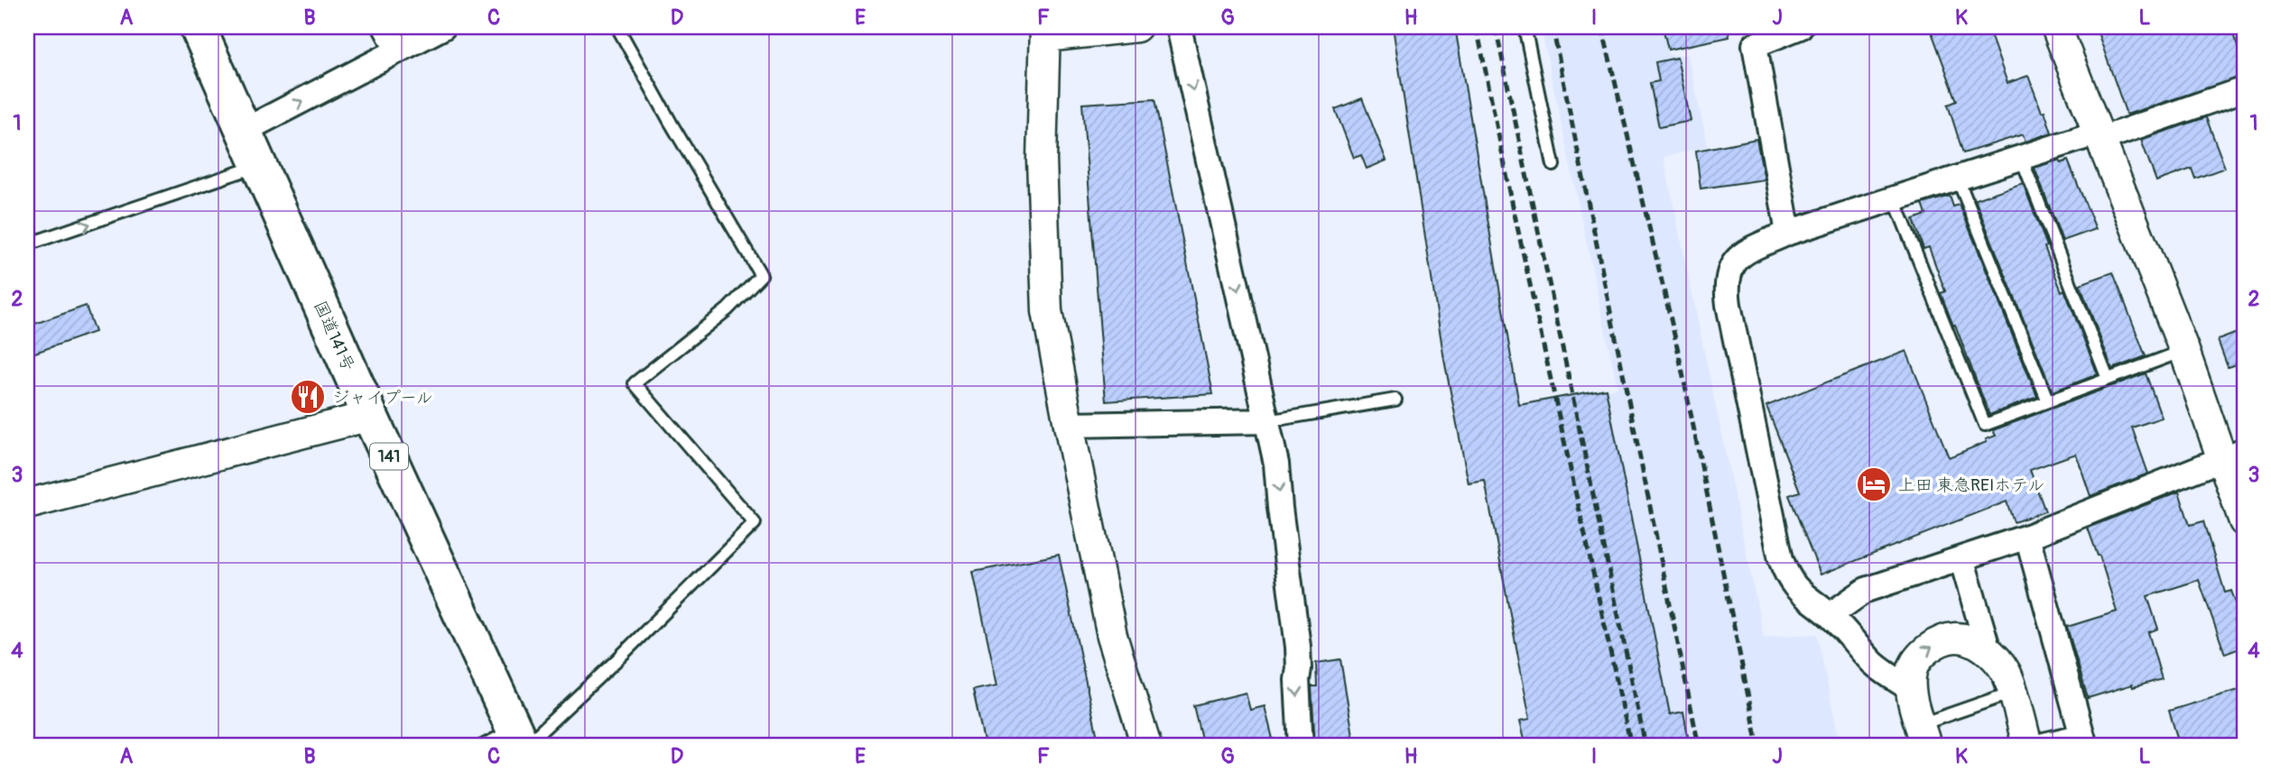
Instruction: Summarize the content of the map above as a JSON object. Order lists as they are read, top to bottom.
{
  "streets": {
    "highway": ["国道141号", "141"]
  },
  "places": {
    "restaurant": ["ジャイプール"],
    "hotel": ["上田 東急REIホテル"]
  },
  "grid": {
    "columns": [
      "A",
      "B",
      "C",
      "D",
      "E",
      "F",
      "G",
      "H",
      "I",
      "J",
      "K",
      "L"
    ],
    "rows": [
      "1",
      "2",
      "3",
      "4"
    ]
  }
}
